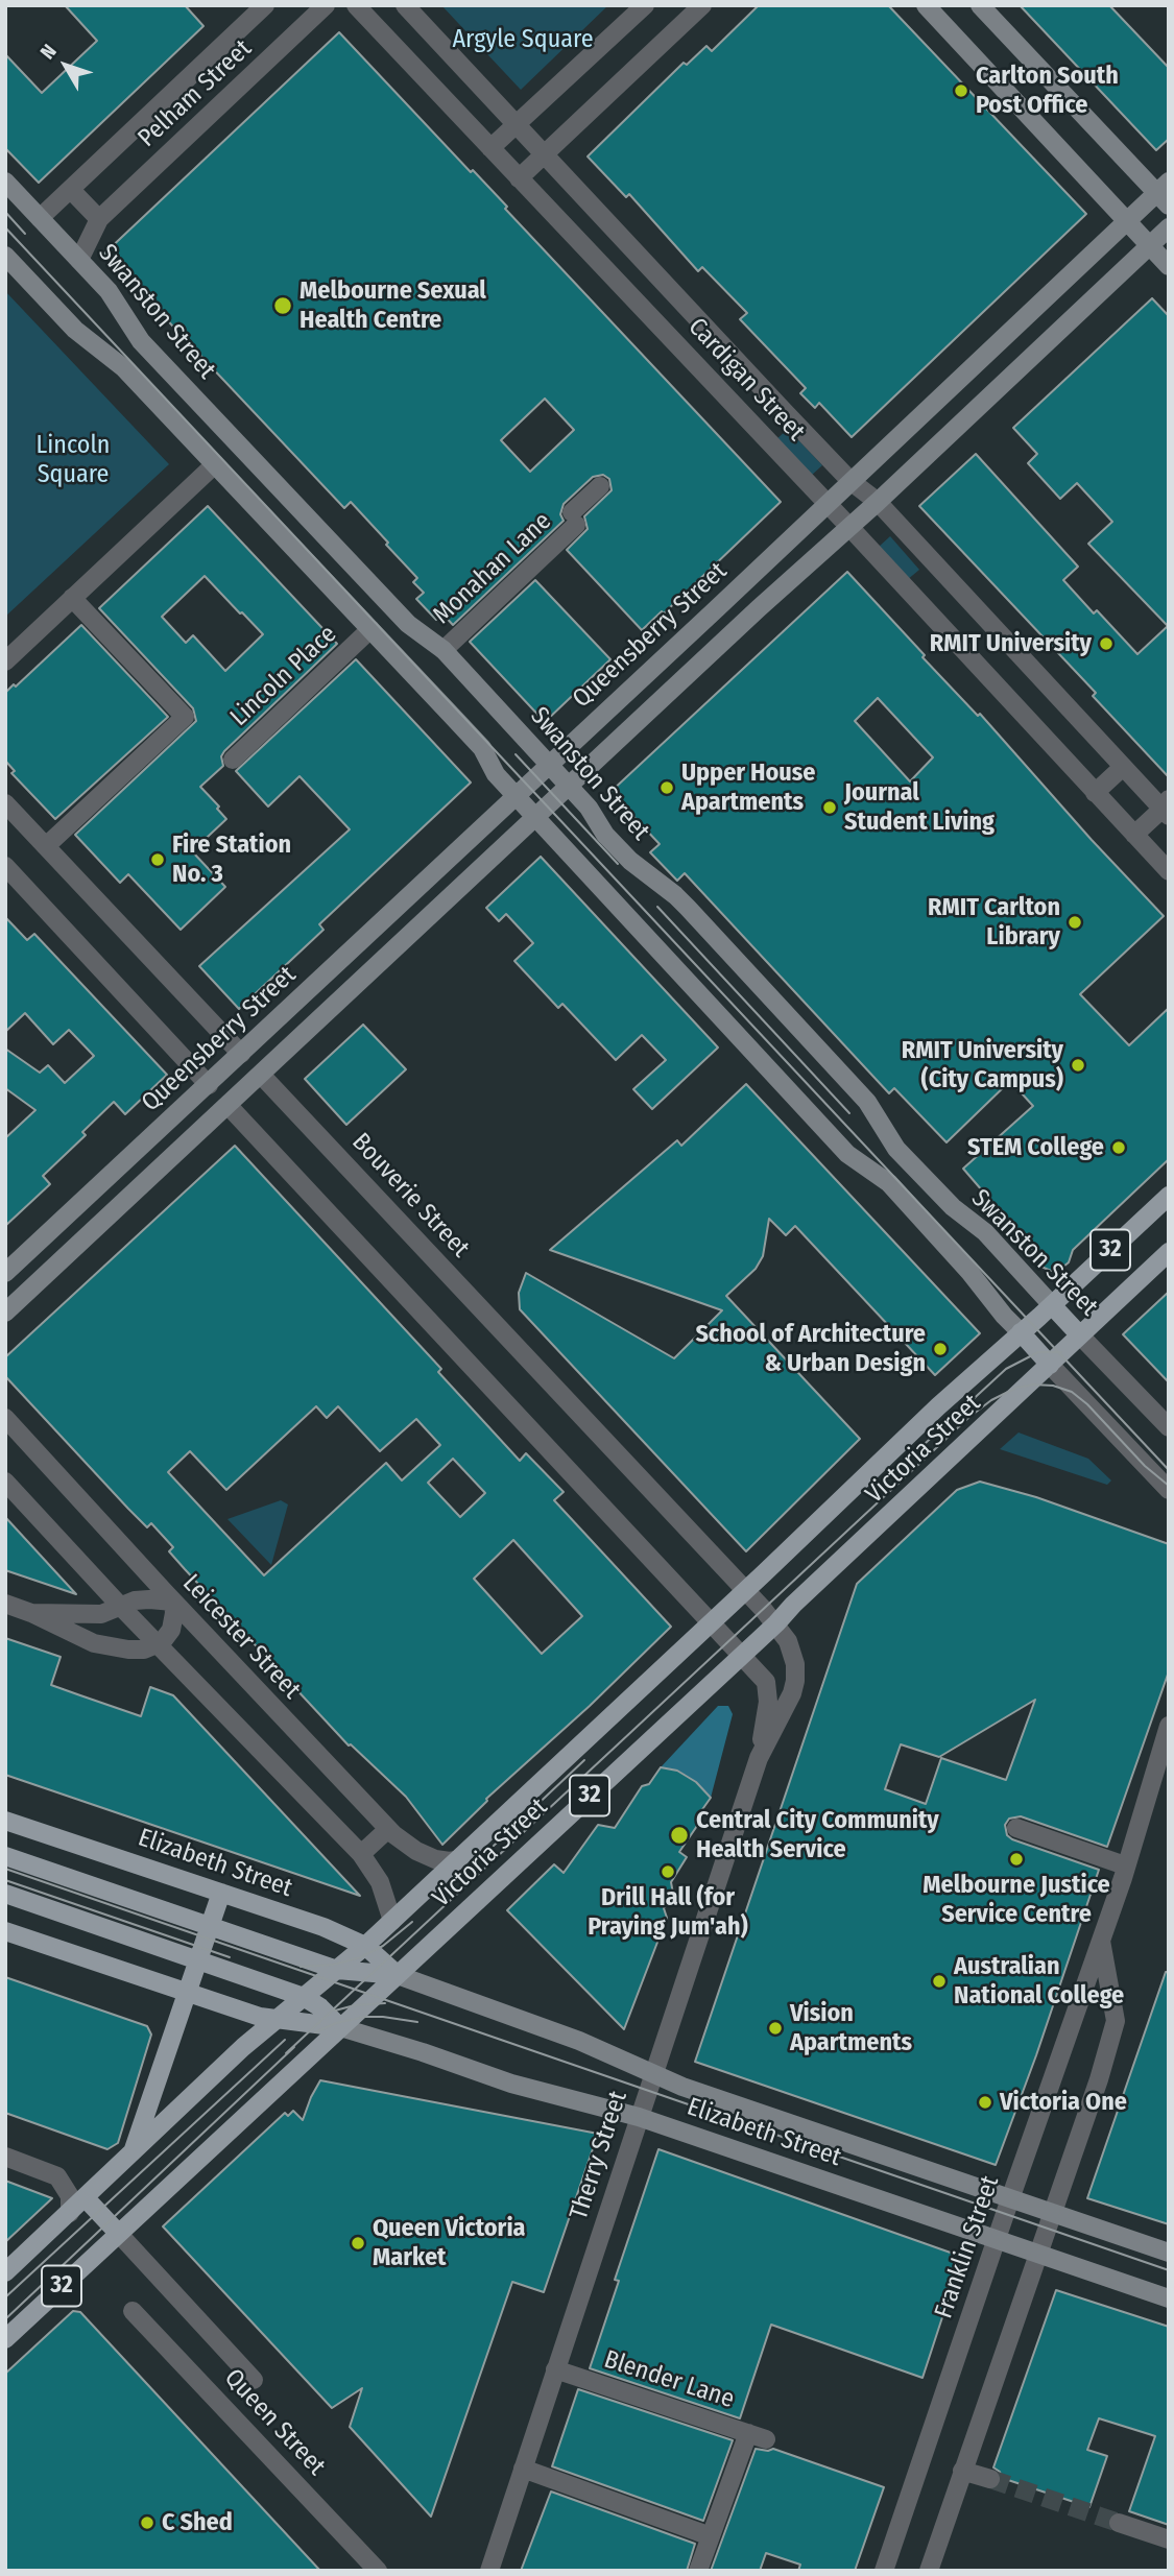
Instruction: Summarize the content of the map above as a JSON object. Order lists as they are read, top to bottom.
{
  "streets": {
    "main road": [
      "Swanston Street",
      "32",
      "Victoria Street",
      "Elizabeth Street"
    ],
    "street": [
      "Pelham Street",
      "Cardigan Street",
      "Monahan Lane",
      "Queensberry Street",
      "Lincoln Place",
      "Bouverie Street",
      "Leicester Street",
      "Therry Street",
      "Franklin Street",
      "Blender Lane",
      "Queen Street"
    ]
  },
  "crossings": [
    ["Pelham Street", "Swanston Street"],
    ["Swanston Street", "Monahan Lane"],
    ["Swanston Street", "Queensberry Street"],
    ["Swanston Street", "Victoria Street"],
    ["Cardigan Street", "Queensberry Street"],
    ["Queensberry Street", "Bouverie Street"],
    ["Bouverie Street", "Victoria Street"],
    ["Bouverie Street", "Therry Street"],
    ["Victoria Street", "Leicester Street"],
    ["Victoria Street", "Elizabeth Street"],
    ["Victoria Street", "Therry Street"],
    ["Victoria Street", "Queen Street"],
    ["Elizabeth Street", "Therry Street"],
    ["Elizabeth Street", "Franklin Street"],
    ["Therry Street", "Blender Lane"]
  ],
  "parks": ["Argyle Square", "Lincoln Square"],
  "places": [
    "Carlton South Post Office",
    "Melbourne Sexual Health Centre",
    "RMIT University",
    "Upper House Apartments",
    "Journal Student Living",
    "Fire Station No. 3",
    "RMIT Carlton Library",
    "RMIT University (City Campus)",
    "STEM College",
    "School of Architecture & Urban Design",
    "Central City Community Health Service",
    "Melbourne Justice Service Centre",
    "Drill Hall (for Praying Jum'ah)",
    "Australian National College",
    "Vision Apartments",
    "Victoria One",
    "Queen Victoria Market",
    "C Shed"
  ],
  "north": "top left"
}
